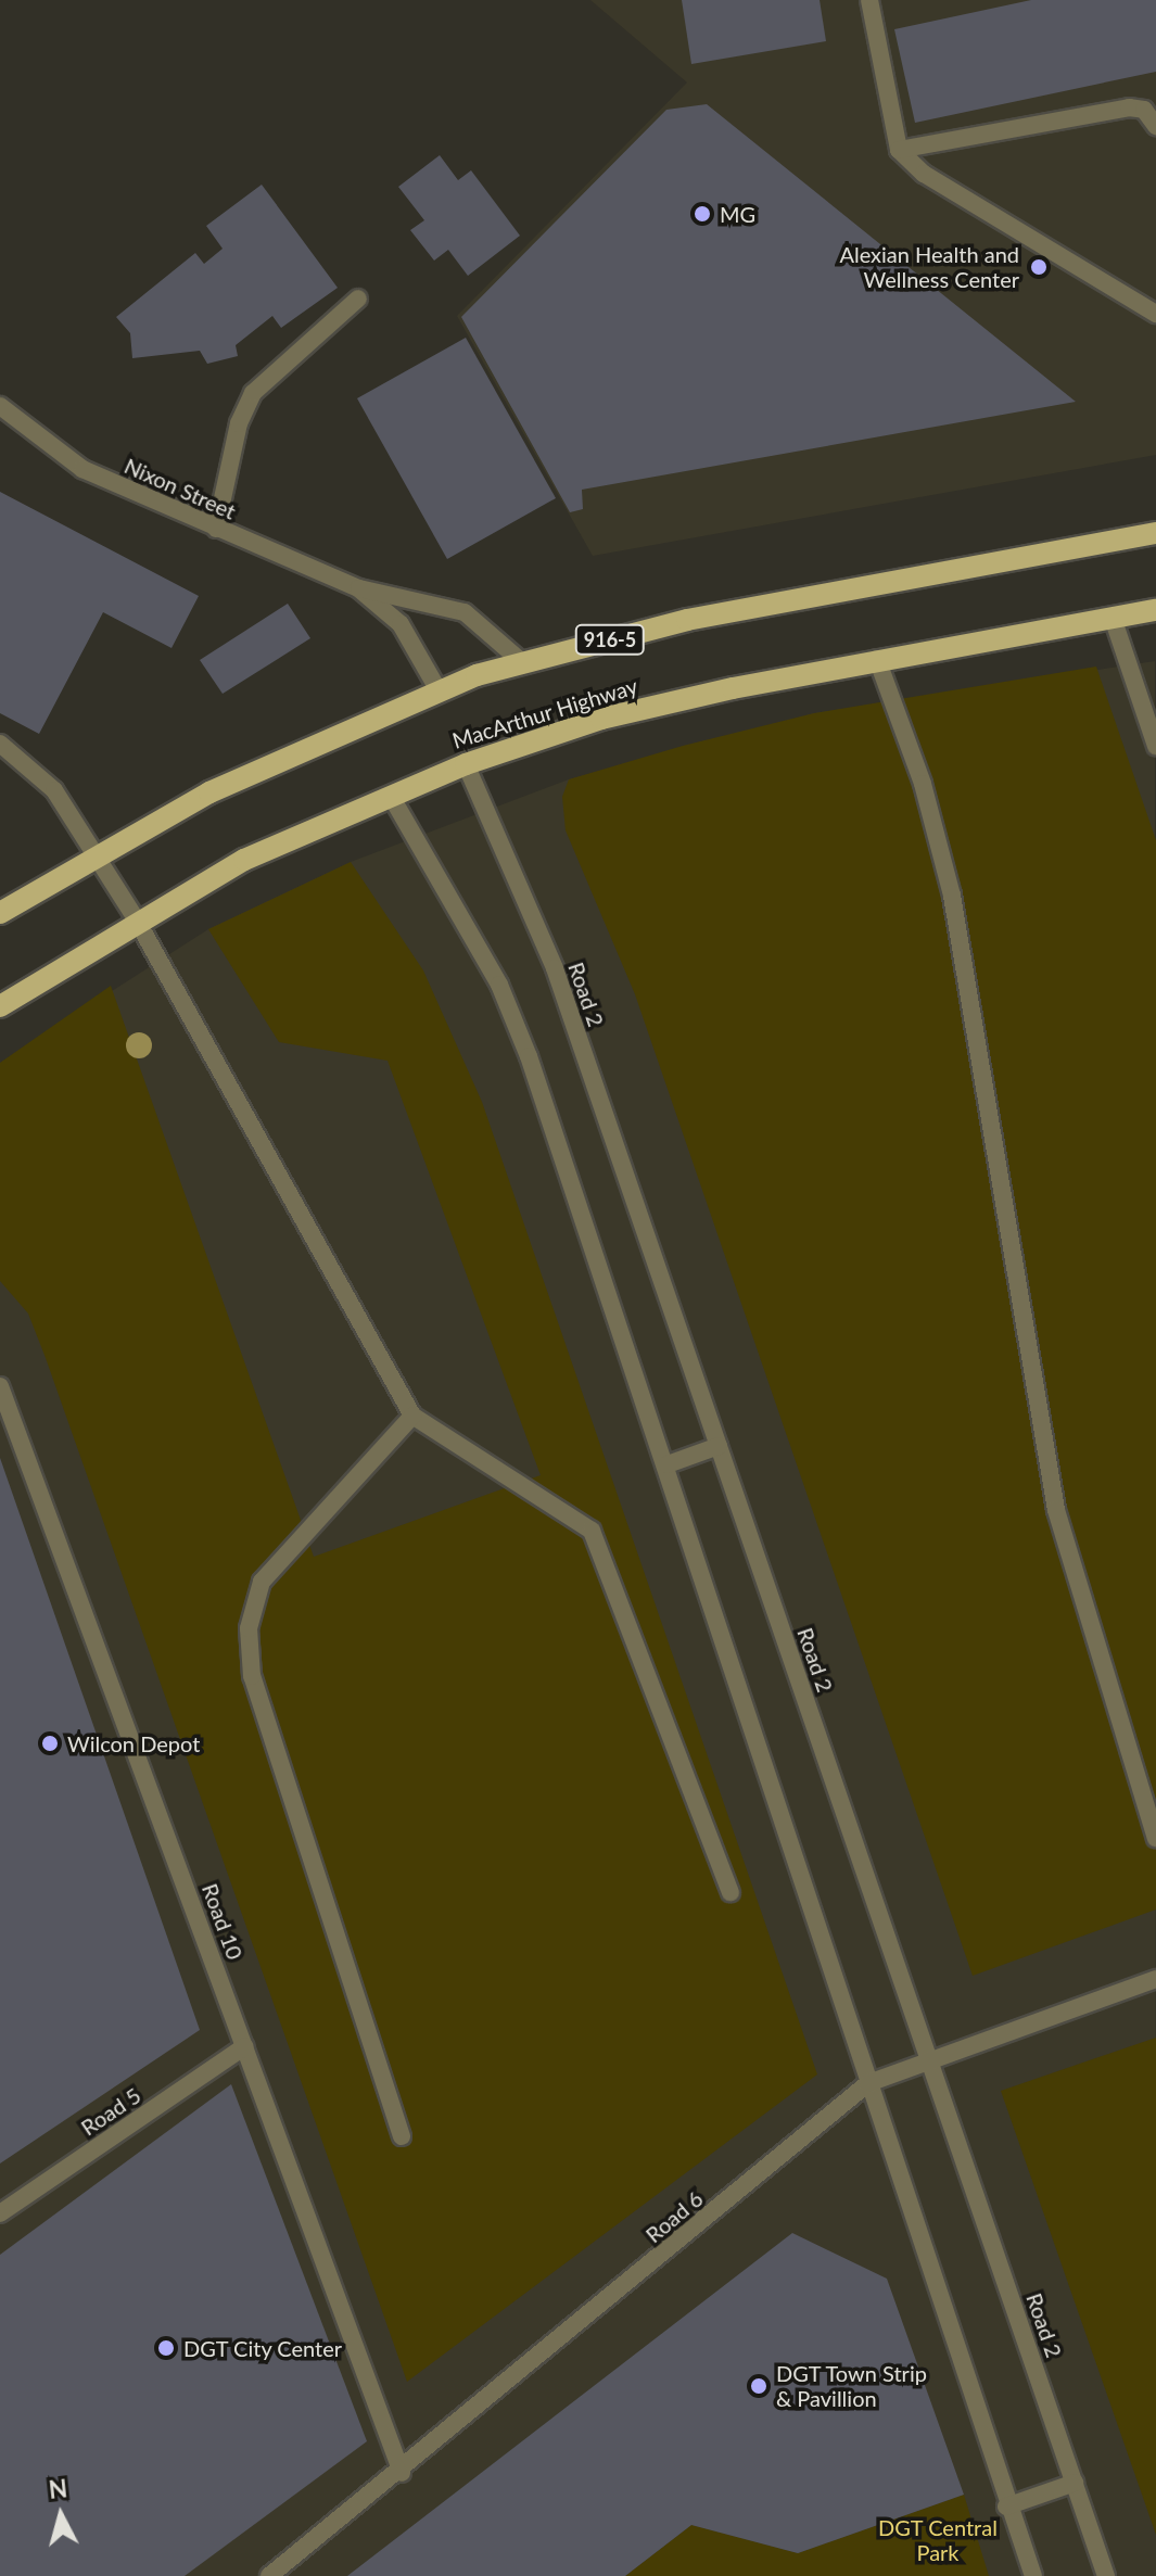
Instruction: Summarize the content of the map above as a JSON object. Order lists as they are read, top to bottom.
{
  "streets": {
    "main road": ["916-5", "MacArthur Highway"],
    "street": [
      "Nixon Street",
      "Road 2",
      "Road 10",
      "Road 5",
      "Road 6"
    ]
  },
  "crossings": [
    ["Nixon Street", "916-5"],
    ["MacArthur Highway", "Road 2"],
    ["Road 2", "Road 6"],
    ["Road 10", "Road 5"],
    ["Road 10", "Road 6"]
  ],
  "parks": ["DGT Central Park"],
  "places": [
    "MG",
    "Alexian Health and Wellness Center",
    "Wilcon Depot",
    "DGT City Center",
    "DGT Town Strip & Pavillion"
  ],
  "north": "top"
}
